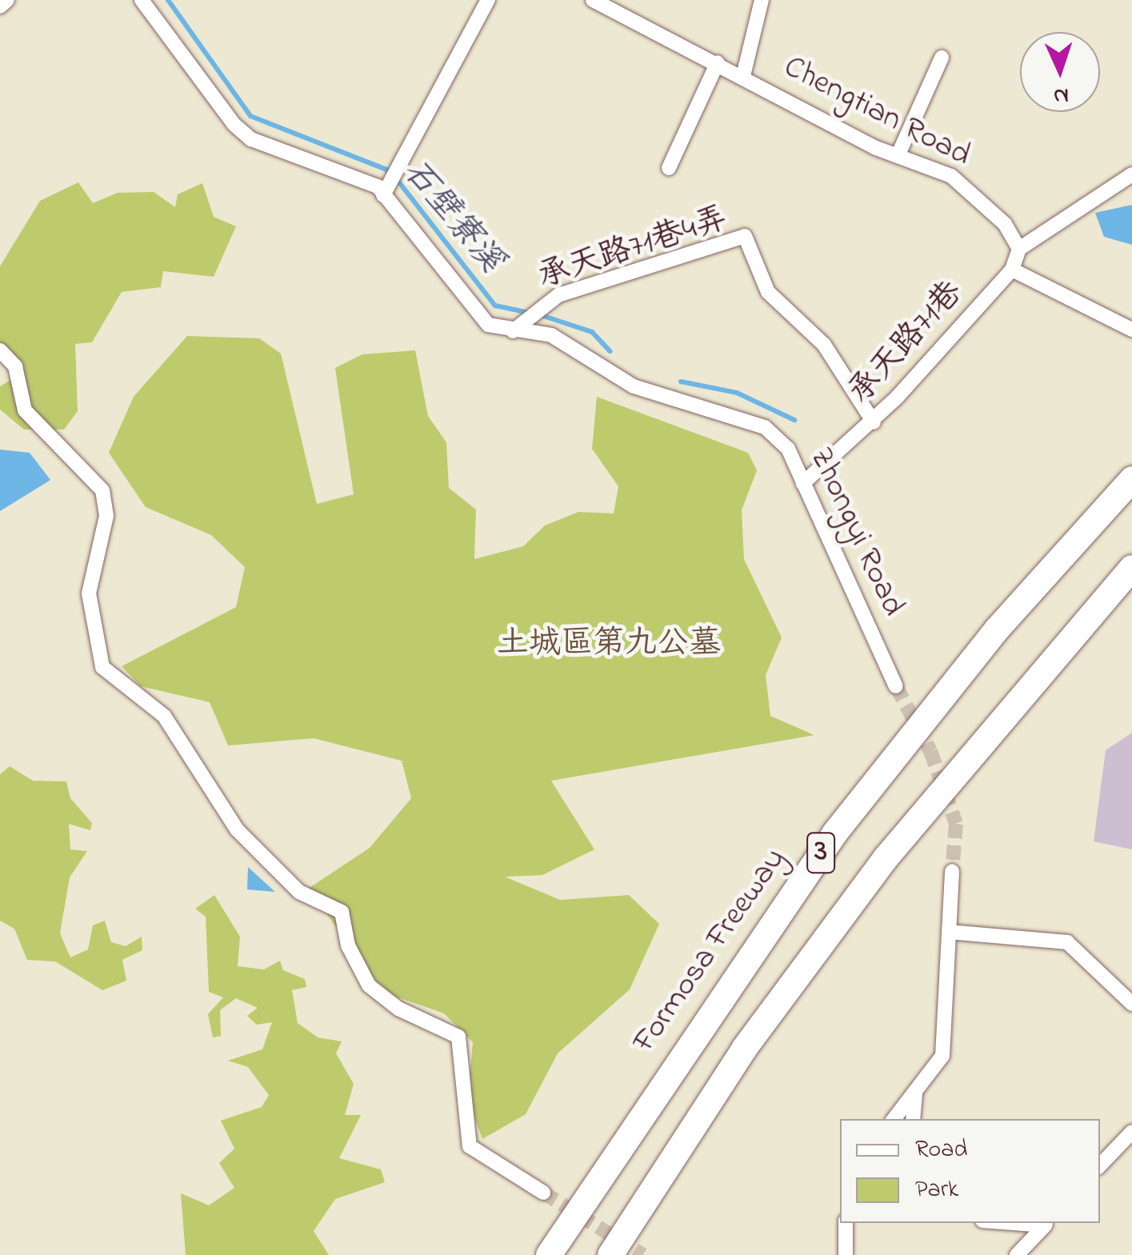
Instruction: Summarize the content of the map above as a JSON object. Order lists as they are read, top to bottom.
{
  "streets": {
    "highway": ["3", "Formosa Freeway"],
    "street": [
      "Chengtian Road",
      "承天路71巷4弄",
      "承天路71巷",
      "Zhongyi Road"
    ]
  },
  "crossings": [
    ["承天路71巷4弄", "承天路71巷"],
    ["承天路71巷4弄", "Zhongyi Road"],
    ["承天路71巷", "Zhongyi Road"]
  ],
  "water": ["石壁寮溪"],
  "parks": ["土城區第九公墓"],
  "legend": ["Road", "Park"],
  "north": "bottom"
}
